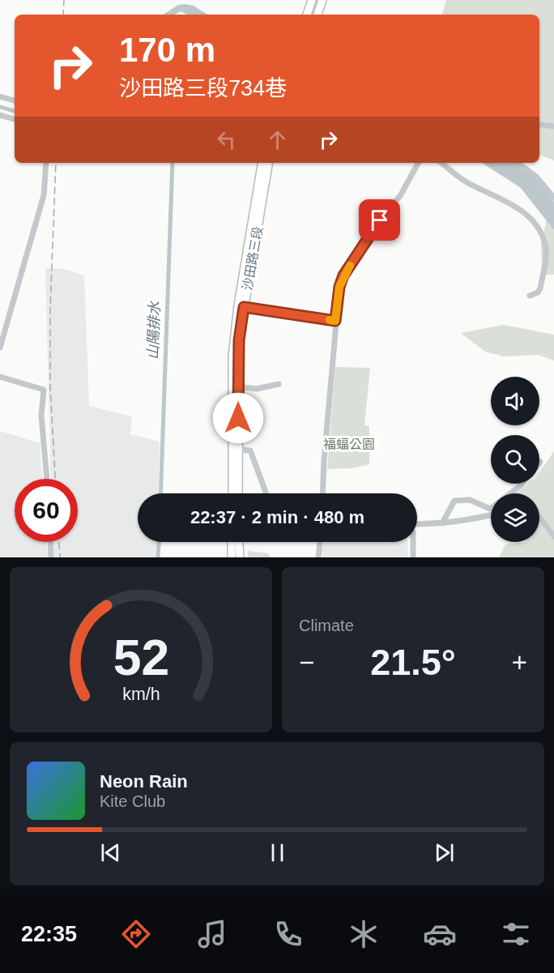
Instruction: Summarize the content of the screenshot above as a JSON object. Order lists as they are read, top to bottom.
{
  "streets": {
    "main road": ["沙田路三段"]
  },
  "water": ["山陽排水"],
  "parks": ["福蝠公園"],
  "page": {
    "turn": ["170 m", "沙田路三段734巷"],
    "limit": "60",
    "trip": "22:37 · 2 min · 480 m",
    "tile": "Climate",
    "heat": ["−", "21.5°", "+"],
    "song": ["Neon Rain", "Kite Club"],
    "tabs": "22:35",
    "gauge": ["52", "km/h"]
  }
}
